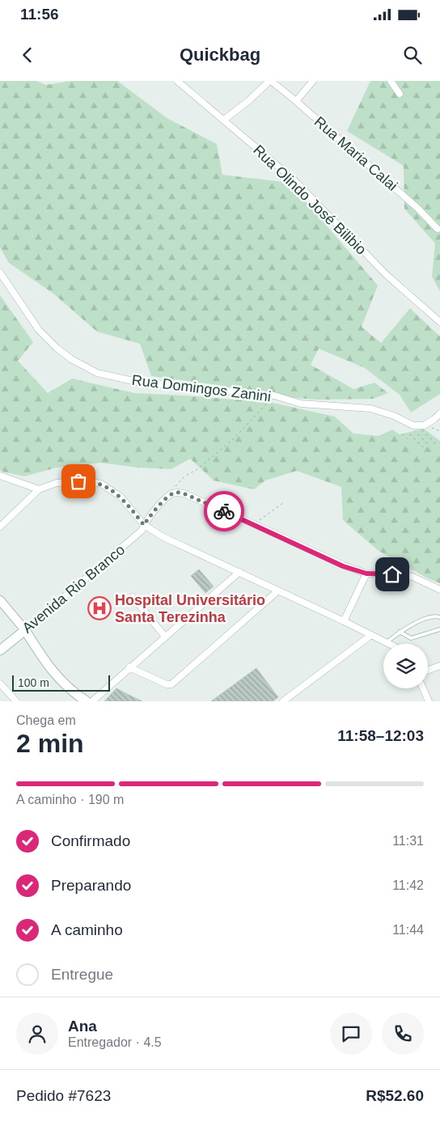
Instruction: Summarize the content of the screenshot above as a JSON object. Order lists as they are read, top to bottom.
{
  "streets": {
    "main road": ["Avenida Rio Branco"],
    "street": ["Rua Maria Calai", "Rua Olindo José Bilibio", "Rua Domingos Zanini"]
  },
  "places": {
    "hospital": ["Hospital Universitário Santa Terezinha"]
  },
  "scale_bar": "100 m",
  "page": {
    "status": "11:56",
    "header": "Quickbag",
    "scale": "100 m",
    "heading": ["2 min", "Chega em", "11:58–12:03"],
    "panel": [
      "Ana",
      "Entregador · 4.5",
      "Pedido #7623",
      "R$52.60"
    ],
    "bar": "A caminho · 190 m",
    "list": [
      ["Confirmado", "11:31"],
      ["Preparando", "11:42"],
      ["A caminho", "11:44"],
      "Entregue"
    ]
  }
}
